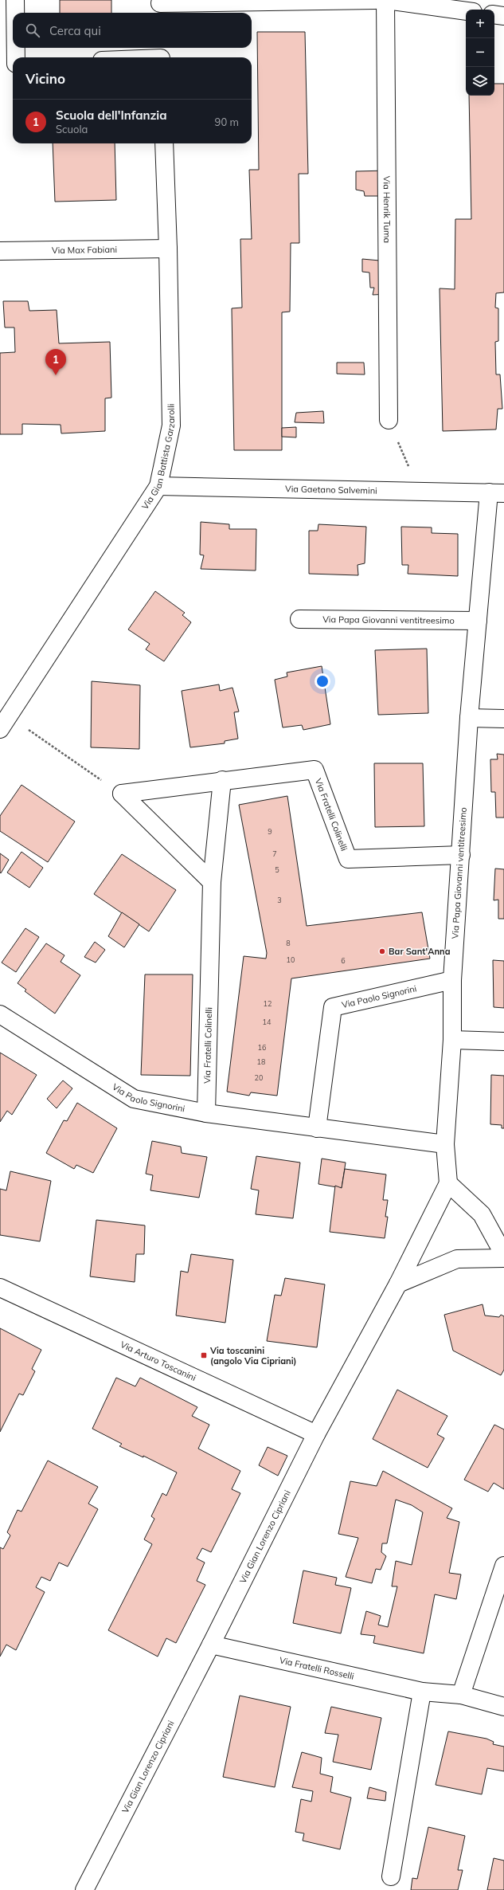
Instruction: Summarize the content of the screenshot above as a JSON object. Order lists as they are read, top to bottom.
{
  "streets": {
    "street": [
      "Via Henrik Tuma",
      "Via Max Fabiani",
      "Via Gian Battista Garzarolli",
      "Via Gaetano Salvemini",
      "Via Papa Giovanni ventitreesimo",
      "Via Fratelli Colinelli",
      "Via Paolo Signorini",
      "Via Arturo Toscanini",
      "Via Gian Lorenzo Cipriani",
      "Via Fratelli Rosselli"
    ]
  },
  "crossings": [
    ["Via Max Fabiani", "Via Gian Battista Garzarolli"],
    ["Via Gian Battista Garzarolli", "Via Gaetano Salvemini"],
    ["Via Gaetano Salvemini", "Via Papa Giovanni ventitreesimo"],
    ["Via Papa Giovanni ventitreesimo", "Via Fratelli Colinelli"],
    ["Via Papa Giovanni ventitreesimo", "Via Paolo Signorini"],
    ["Via Papa Giovanni ventitreesimo", "Via Gian Lorenzo Cipriani"],
    ["Via Fratelli Colinelli", "Via Paolo Signorini"],
    ["Via Arturo Toscanini", "Via Gian Lorenzo Cipriani"],
    ["Via Gian Lorenzo Cipriani", "Via Fratelli Rosselli"]
  ],
  "places": {
    "other": ["Bar Sant'Anna"],
    "transit": ["Via toscanini (angolo Via Cipriani)"]
  },
  "house_numbers": [
    "9",
    "7",
    "5",
    "3",
    "8",
    "10",
    "6",
    "12",
    "14",
    "16",
    "18",
    "20"
  ],
  "page": {
    "map_buttons": ["+", "−"],
    "search": "Cerca qui",
    "heading": "Vicino",
    "list": [
      {
        "mark": "1",
        "name": "Scuola dell'Infanzia",
        "note": "Scuola",
        "value": "90 m"
      }
    ],
    "pins": "1"
  }
}
